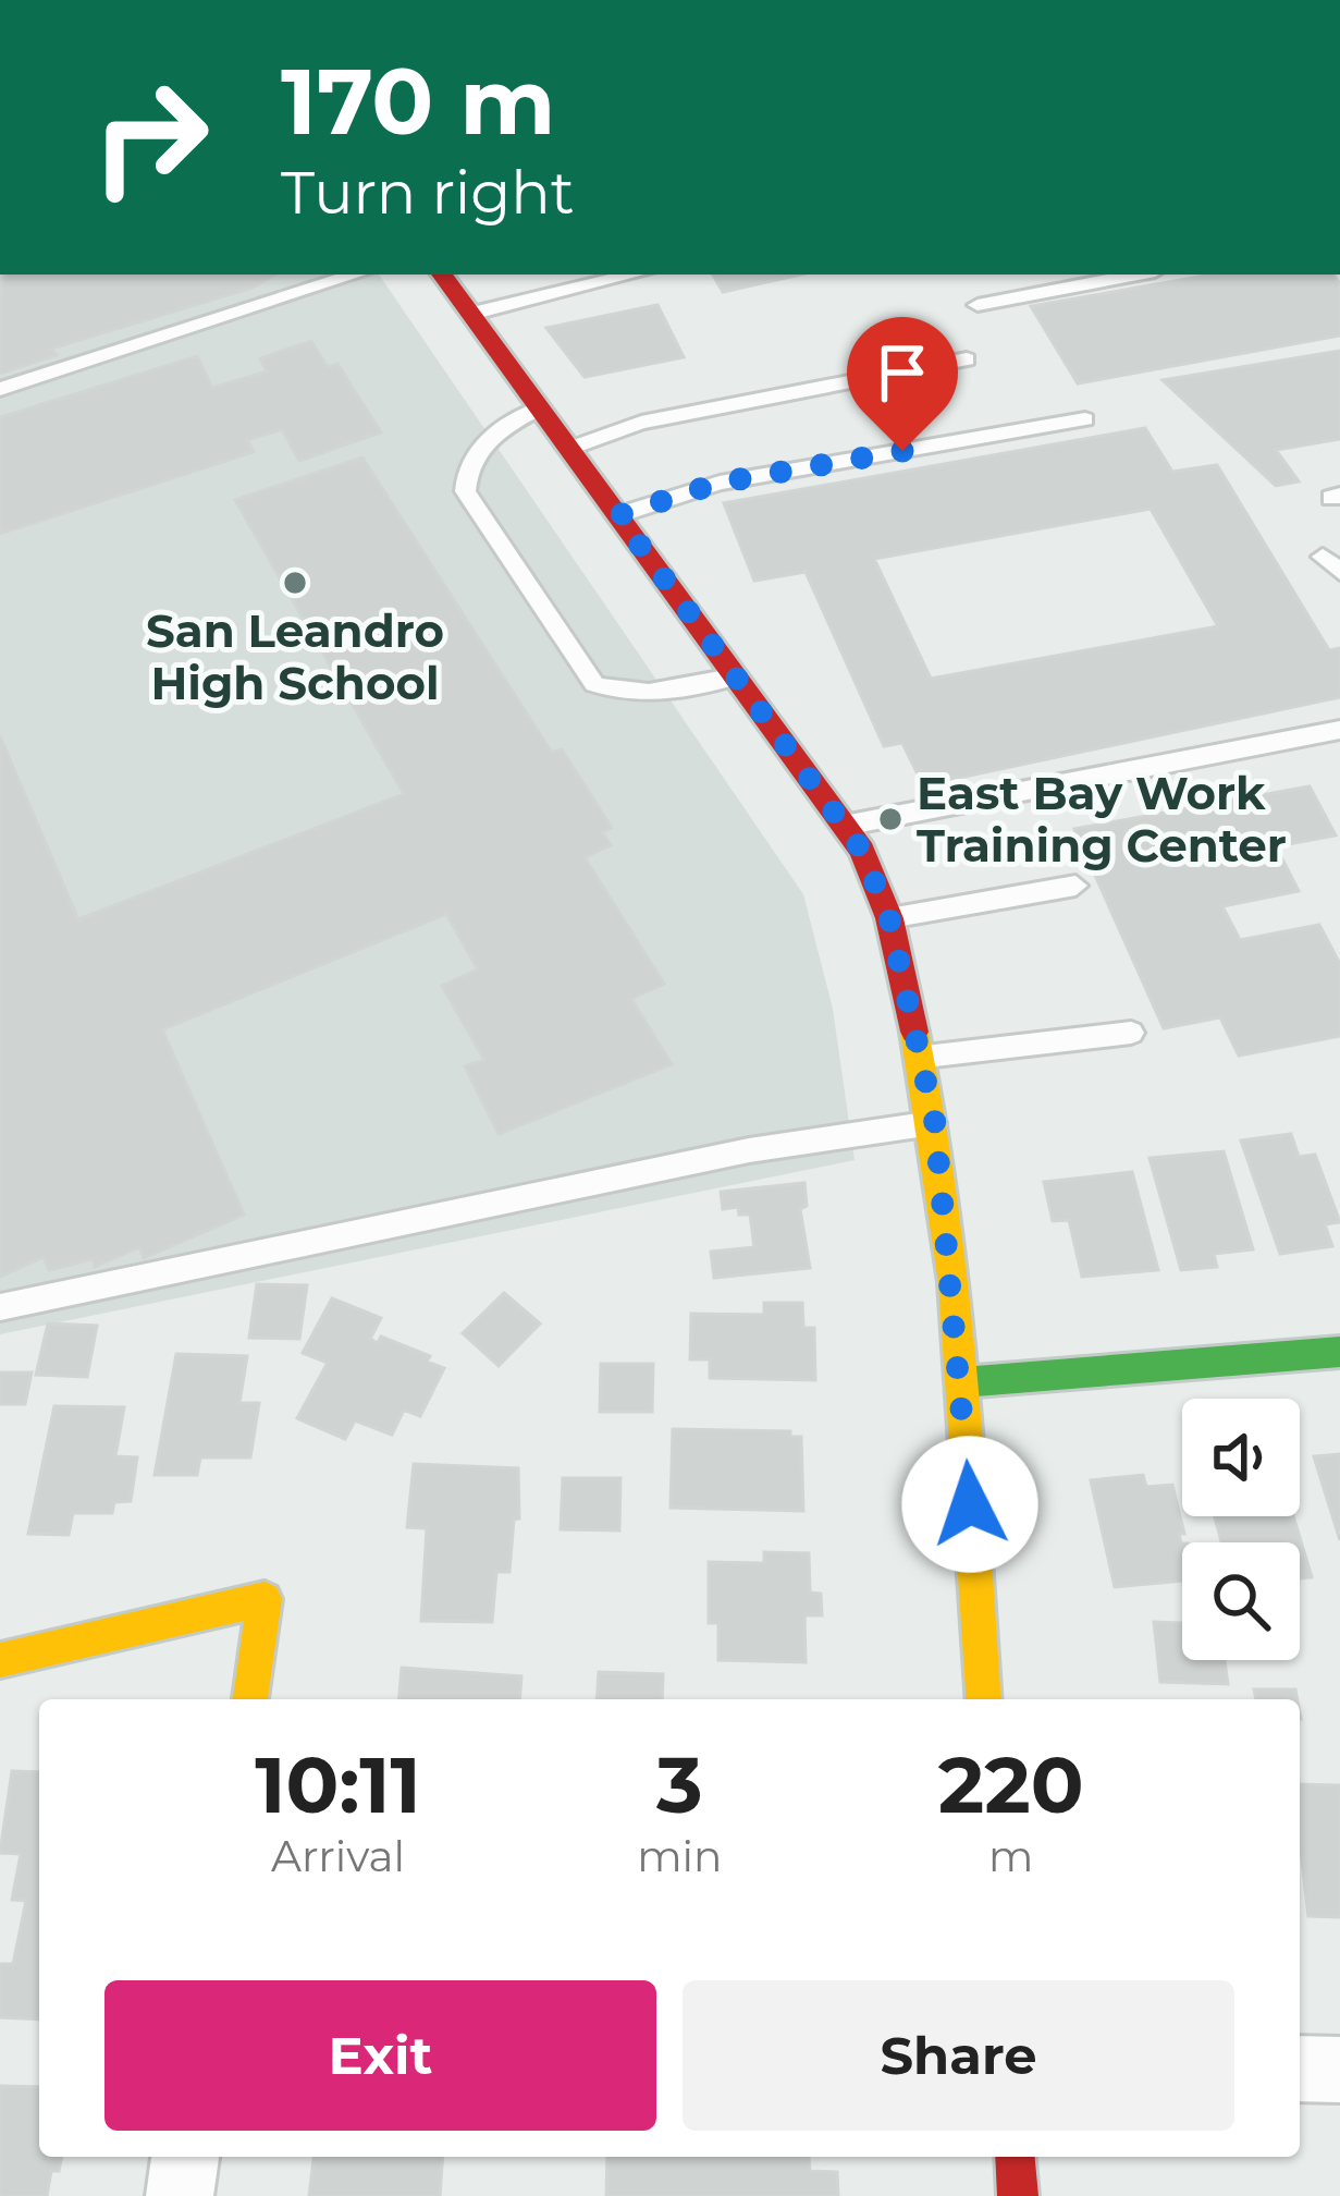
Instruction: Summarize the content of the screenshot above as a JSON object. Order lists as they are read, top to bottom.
{
  "places": ["San Leandro High School", "East Bay Work Training Center"],
  "page": {
    "turn": ["170 m", "Turn right"],
    "eta": [
      "10:11",
      "Arrival",
      "3",
      "min",
      "220",
      "m"
    ],
    "buttons": ["Exit", "Share"]
  }
}
